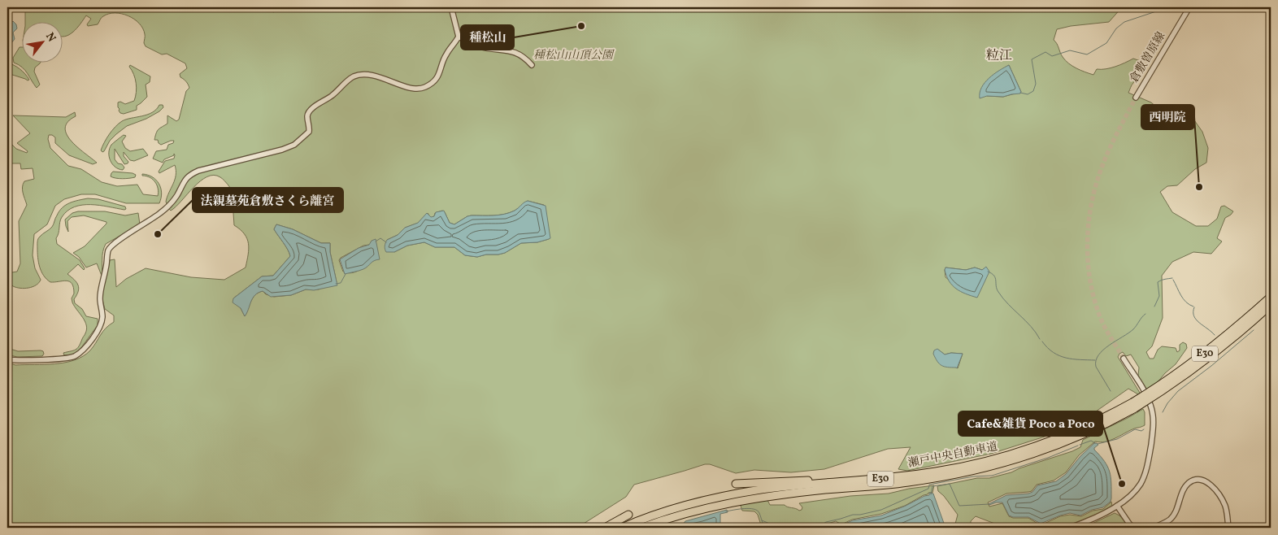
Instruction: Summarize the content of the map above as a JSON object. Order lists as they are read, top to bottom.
{
  "streets": {
    "highway": ["E30", "瀬戸中央自動車道"],
    "street": ["倉敷曽原線"]
  },
  "districts": ["粒江"],
  "parks": ["種松山山頂公園"],
  "places": [
    "種松山",
    "西明院",
    "法親墓苑倉敷さくら離宮",
    "Cafe&雑貨 Poco a Poco"
  ],
  "north": "top right"
}
